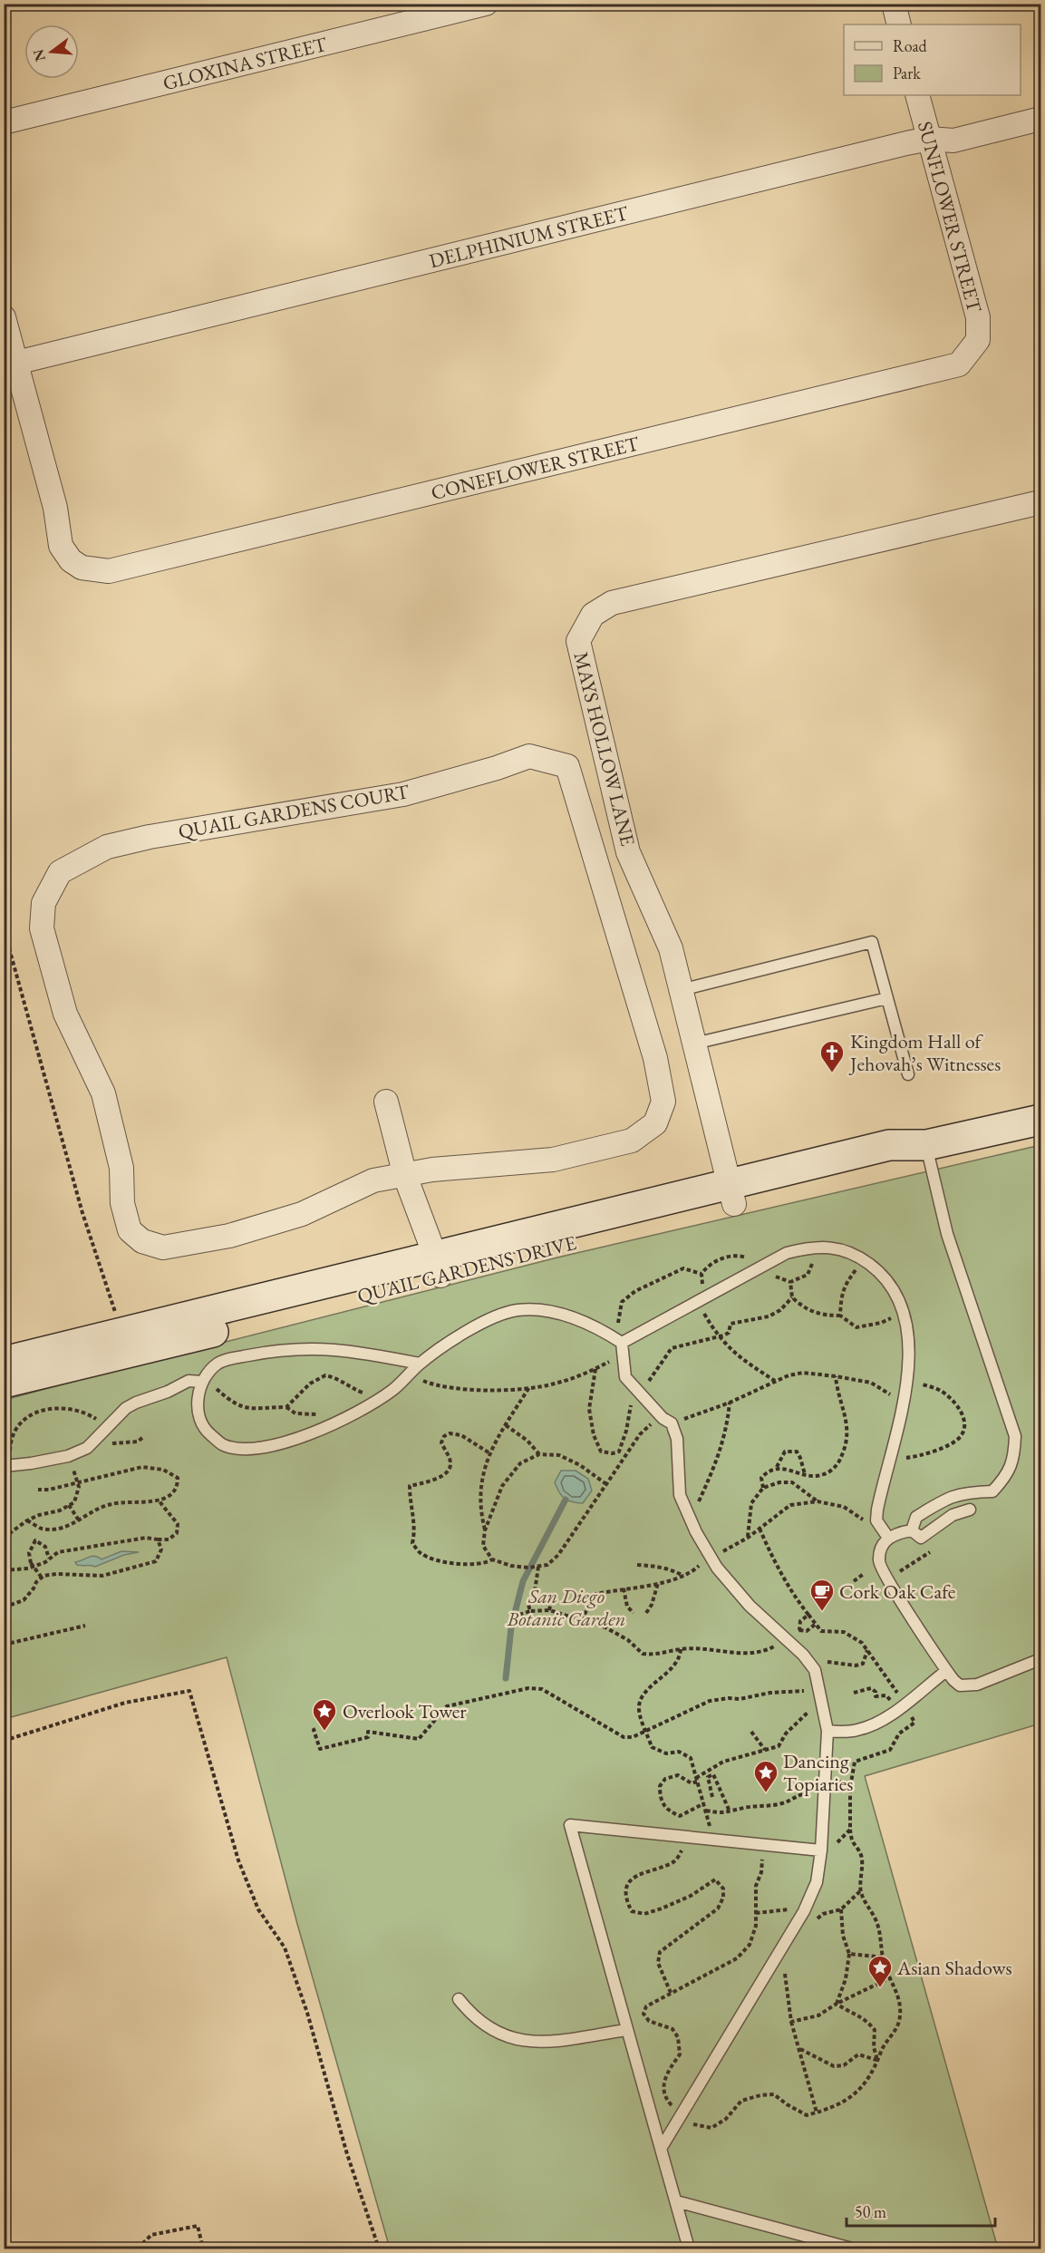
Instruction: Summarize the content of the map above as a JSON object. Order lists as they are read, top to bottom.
{
  "streets": {
    "main road": ["QUAIL GARDENS DRIVE"],
    "street": [
      "GLOXINA STREET",
      "SUNFLOWER STREET",
      "DELPHINIUM STREET",
      "CONEFLOWER STREET",
      "MAYS HOLLOW LANE",
      "QUAIL GARDENS COURT"
    ]
  },
  "crossings": [
    ["SUNFLOWER STREET", "DELPHINIUM STREET"],
    ["SUNFLOWER STREET", "CONEFLOWER STREET"],
    ["DELPHINIUM STREET", "CONEFLOWER STREET"],
    ["MAYS HOLLOW LANE", "QUAIL GARDENS DRIVE"]
  ],
  "parks": ["San Diego Botanic Garden"],
  "places": {
    "church": ["Kingdom Hall of Jehovah’s Witnesses"],
    "cafe": ["Cork Oak Cafe"],
    "place": ["Overlook Tower", "Dancing Topiaries", "Asian Shadows"]
  },
  "legend": ["Road", "Park"],
  "scale_bar": "50 m",
  "north": "left"
}
